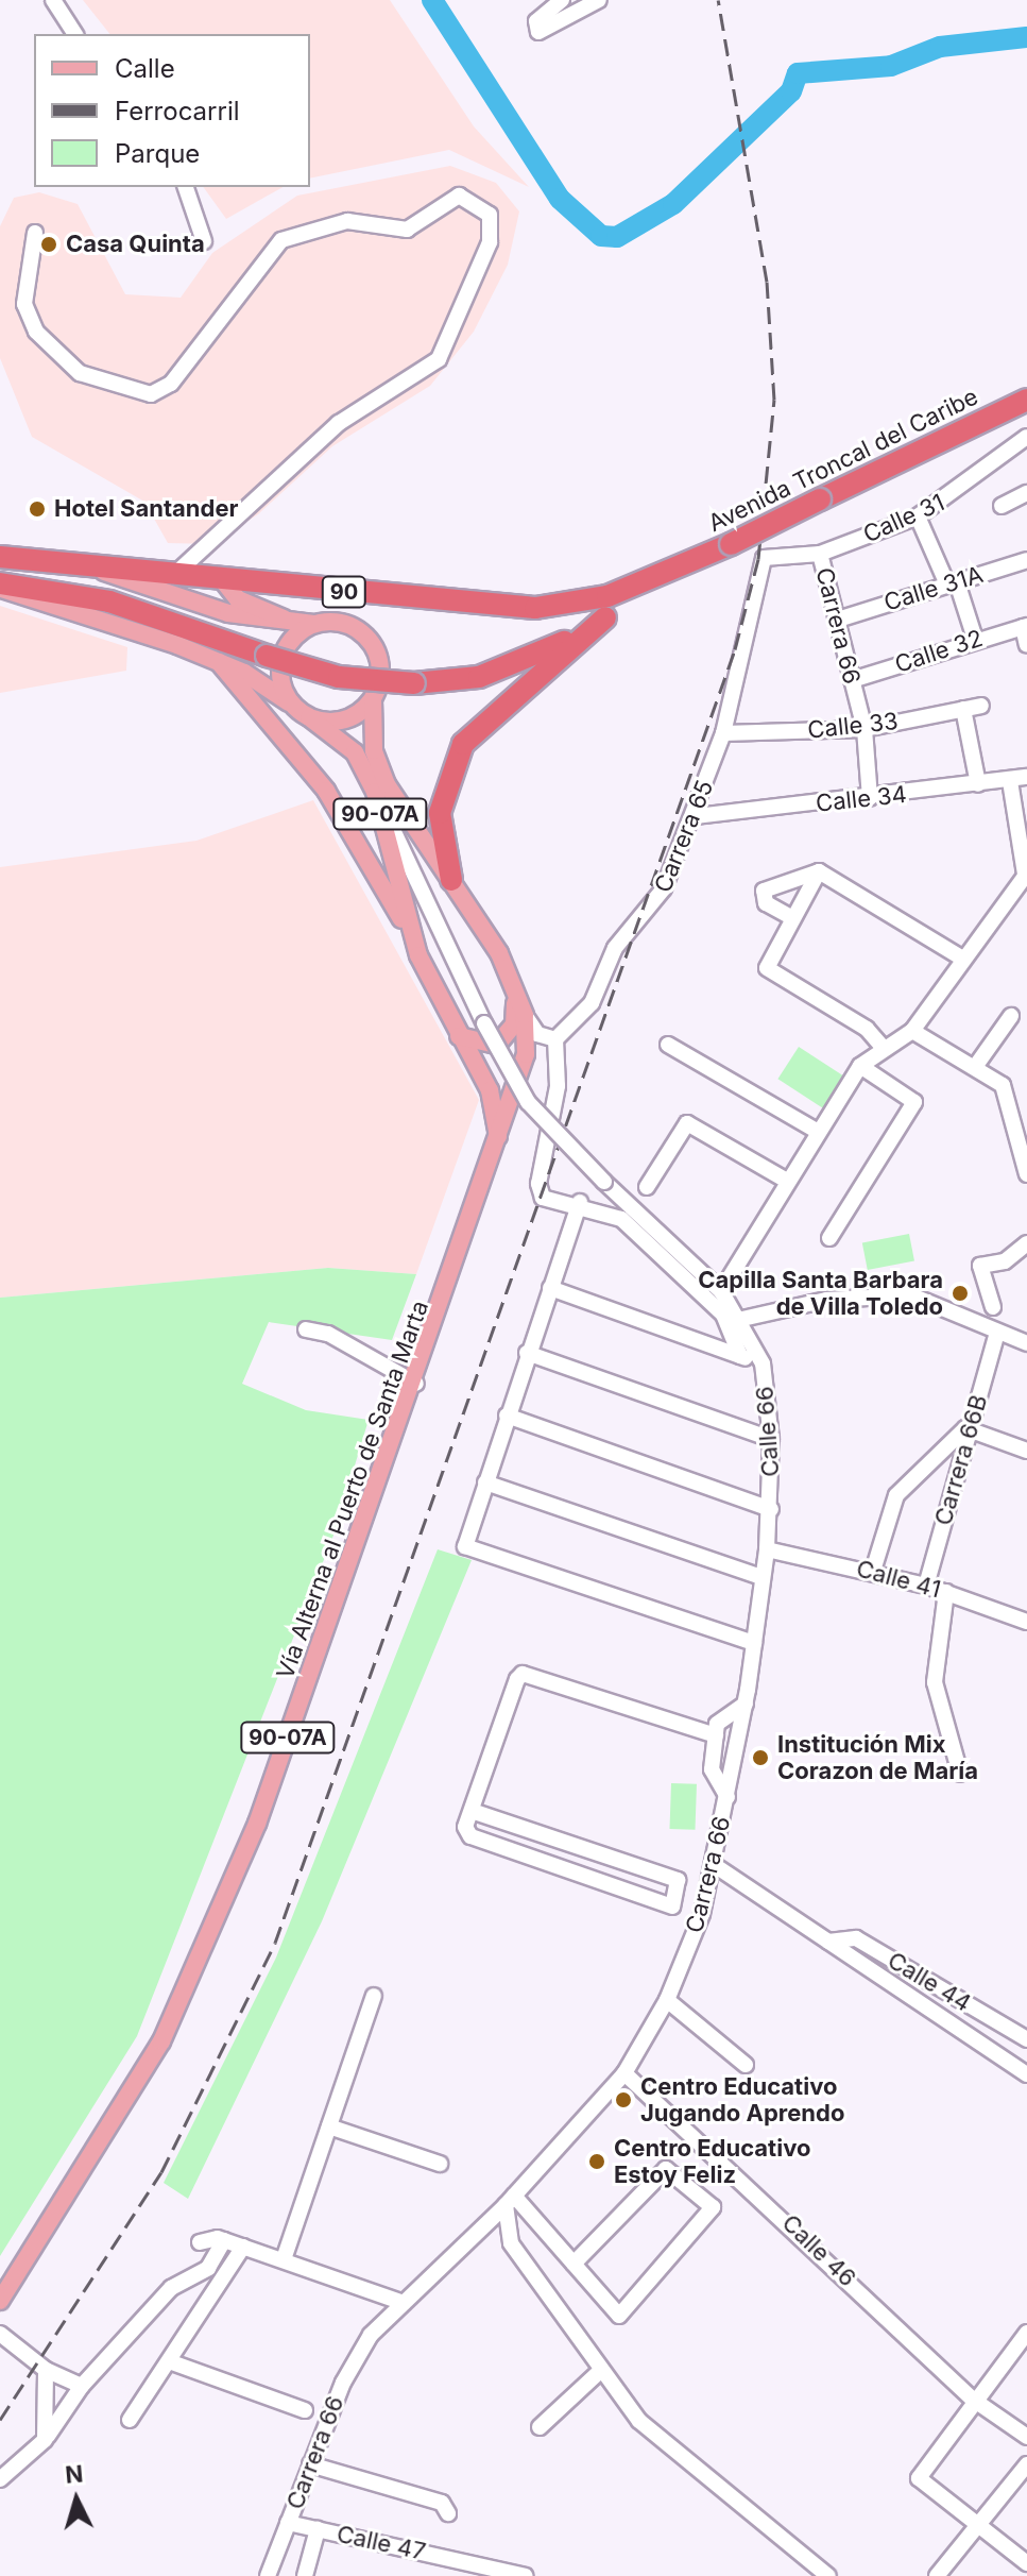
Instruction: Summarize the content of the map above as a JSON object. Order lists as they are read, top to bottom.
{
  "streets": {
    "highway": ["Avenida Troncal del Caribe", "90"],
    "main road": ["90-07A", "Vía Alterna al Puerto de Santa Marta"],
    "street": [
      "Calle 31",
      "Calle 31A",
      "Carrera 66",
      "Calle 32",
      "Calle 33",
      "Calle 34",
      "Carrera 65",
      "Calle 66",
      "Carrera 66B",
      "Calle 41",
      "Calle 44",
      "Calle 46",
      "Calle 47"
    ]
  },
  "crossings": [
    ["Calle 31", "Carrera 66"],
    ["Calle 31", "Carrera 65"],
    ["Calle 31A", "Carrera 66"],
    ["Carrera 66", "Calle 32"],
    ["Carrera 66", "Calle 33"],
    ["Carrera 66", "Calle 34"],
    ["Carrera 66", "Calle 66"],
    ["Carrera 66", "Calle 41"],
    ["Carrera 66", "Calle 46"],
    ["Carrera 66", "Calle 47"],
    ["Calle 33", "Carrera 65"],
    ["Calle 34", "Carrera 65"],
    ["Calle 66", "Vía Alterna al Puerto de Santa Marta"],
    ["Calle 66", "Calle 41"],
    ["Carrera 66B", "Calle 41"]
  ],
  "places": [
    "Casa Quinta",
    "Hotel Santander",
    "Capilla Santa Barbara de Villa Toledo",
    "Institución Mix Corazon de María",
    "Centro Educativo Jugando Aprendo",
    "Centro Educativo Estoy Feliz"
  ],
  "legend": ["Calle", "Ferrocarril", "Parque"],
  "north": "top"
}
